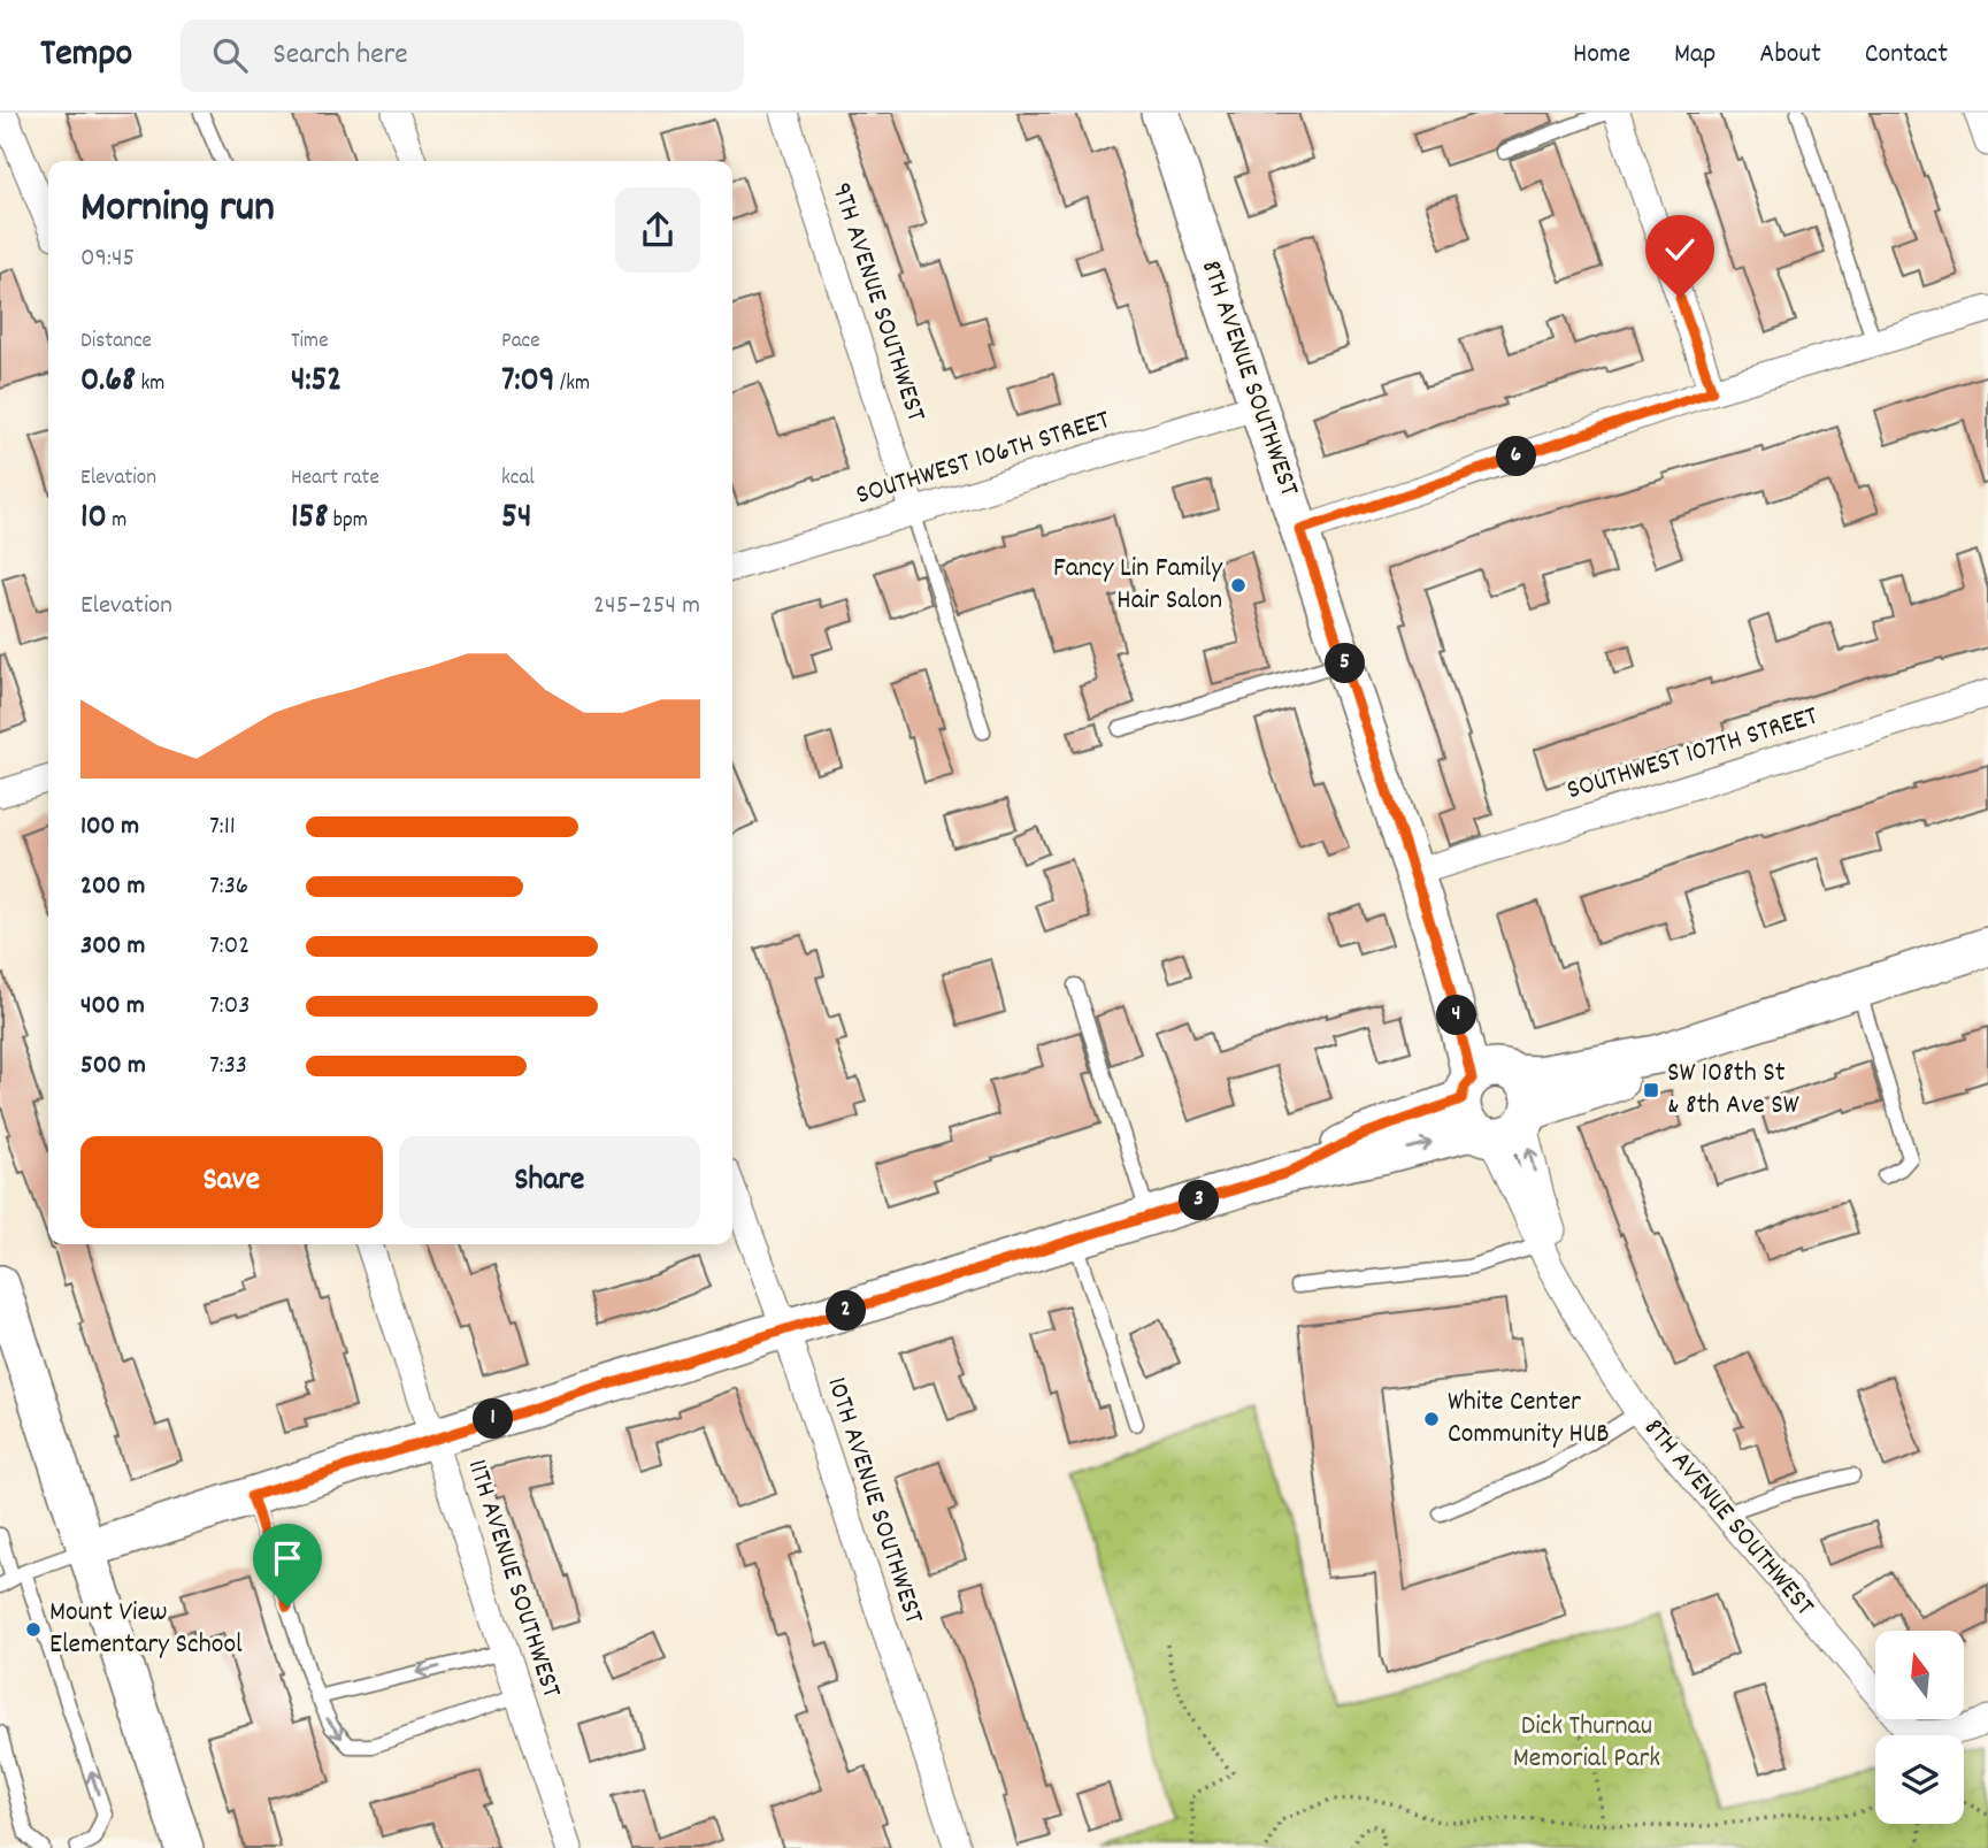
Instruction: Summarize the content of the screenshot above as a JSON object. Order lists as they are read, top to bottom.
{
  "streets": {
    "street": [
      "9TH AVENUE SOUTHWEST",
      "8TH AVENUE SOUTHWEST",
      "SOUTHWEST 106TH STREET",
      "SOUTHWEST 107TH STREET",
      "10TH AVENUE SOUTHWEST",
      "11TH AVENUE SOUTHWEST"
    ]
  },
  "crossings": [
    ["9TH AVENUE SOUTHWEST", "SOUTHWEST 106TH STREET"],
    ["8TH AVENUE SOUTHWEST", "SOUTHWEST 106TH STREET"],
    ["8TH AVENUE SOUTHWEST", "SOUTHWEST 107TH STREET"]
  ],
  "parks": ["Dick Thurnau Memorial Park"],
  "places": {
    "other": ["Fancy Lin Family Hair Salon", "White Center Community HUB", "Mount View Elementary School"],
    "transit": ["SW 108th St & 8th Ave SW"]
  },
  "north": "top",
  "page": {
    "header": "Tempo",
    "search": "Search here",
    "nav": [
      "Home",
      "Map",
      "About",
      "Contact"
    ],
    "heading": ["Morning run", "09:45"],
    "stats": [
      ["Distance", "0.68 km"],
      ["Time", "4:52"],
      ["Pace", "7:09 /km"],
      ["Elevation", "10 m"],
      ["Heart rate", "158 bpm"],
      ["kcal", "54"]
    ],
    "pins": [
      "6",
      "5",
      "4",
      "3",
      "2",
      "1"
    ],
    "chart": ["Elevation", "245–254 m"],
    "list": [
      {
        "name": "100 m",
        "note": "7:11"
      },
      {
        "name": "200 m",
        "note": "7:36"
      },
      {
        "name": "300 m",
        "note": "7:02"
      },
      {
        "name": "400 m",
        "note": "7:03"
      },
      {
        "name": "500 m",
        "note": "7:33"
      }
    ],
    "buttons": ["Save", "Share"]
  }
}
